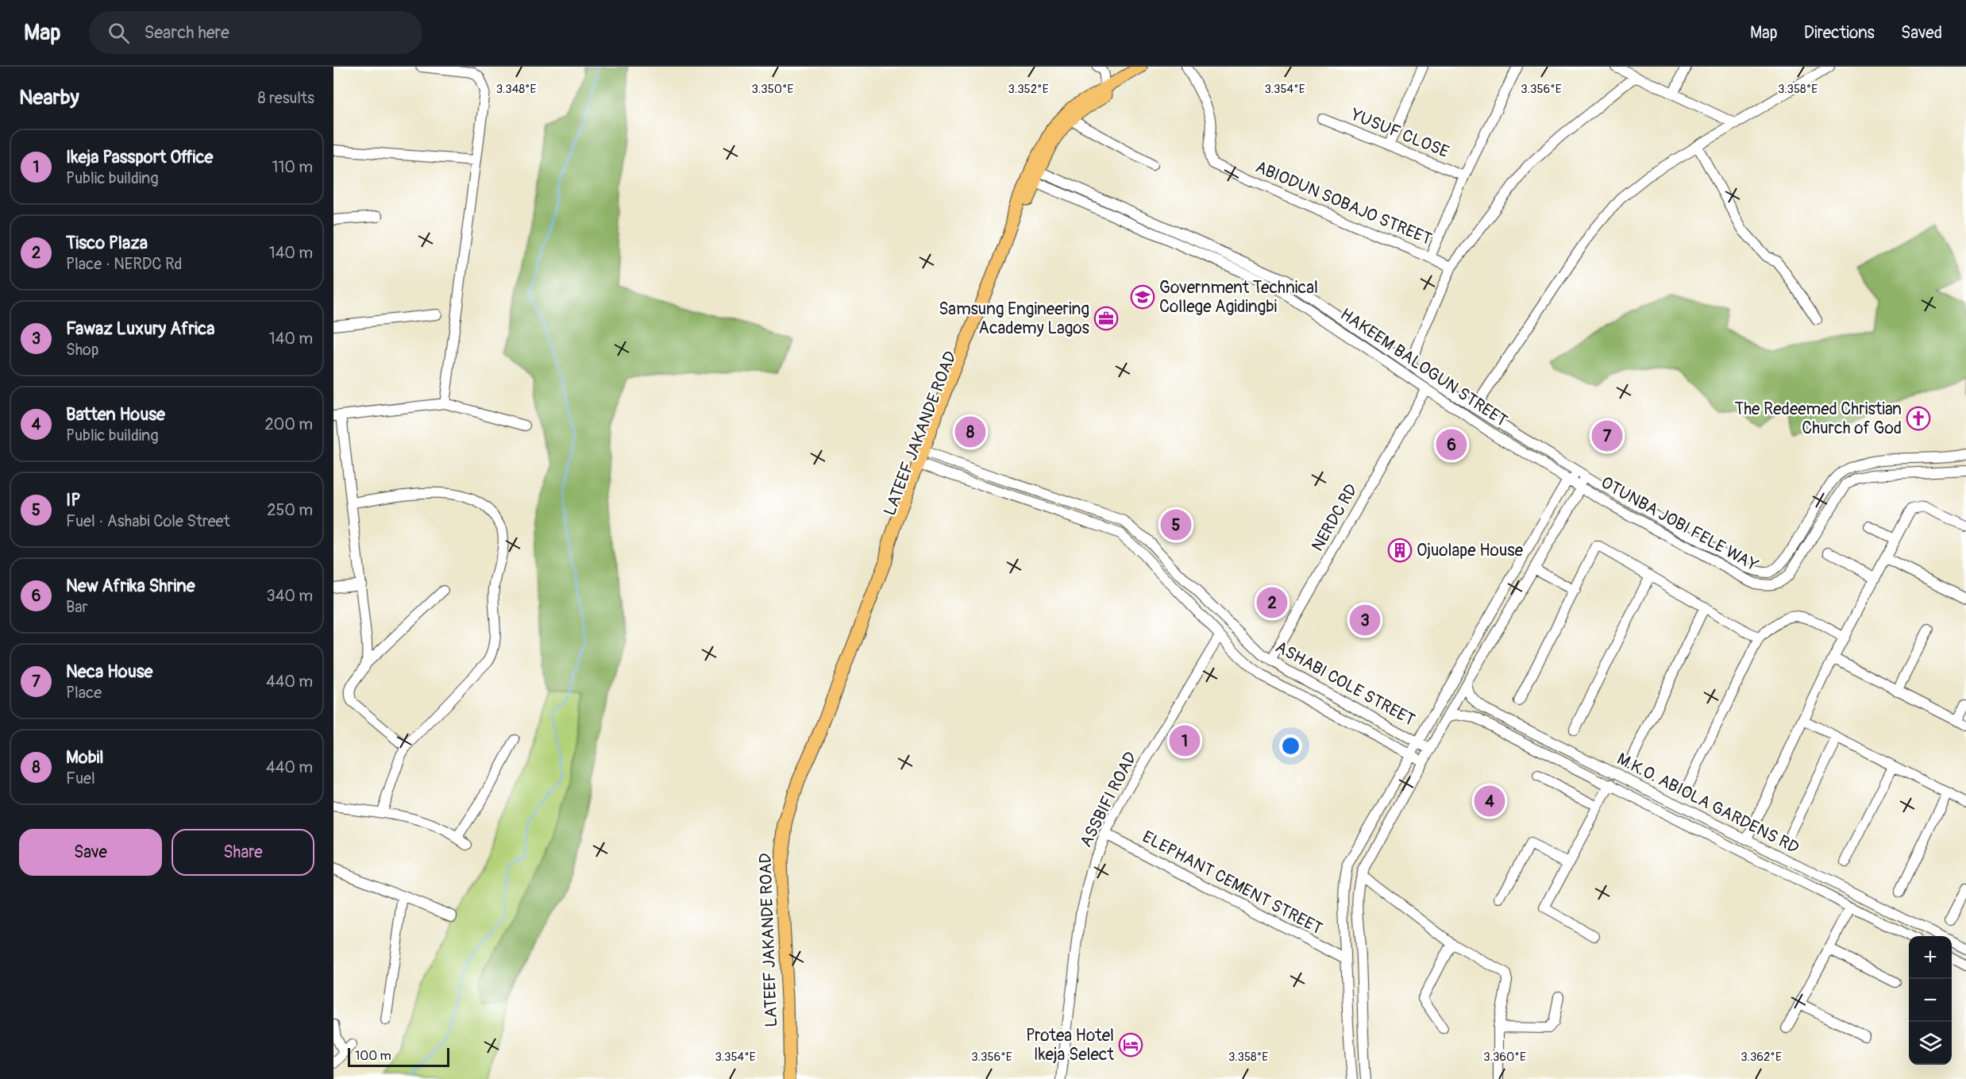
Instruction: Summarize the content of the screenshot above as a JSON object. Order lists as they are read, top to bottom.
{
  "streets": {
    "main road": ["LATEEF JAKANDE ROAD"],
    "street": [
      "YUSUF CLOSE",
      "ABIODUN SOBAJO STREET",
      "HAKEEM BALOGUN STREET",
      "NERDC RD",
      "OTUNBA JOBI FELE WAY",
      "ASHABI COLE STREET",
      "ASSBIFI ROAD",
      "M.K.O. ABIOLA GARDENS RD",
      "ELEPHANT CEMENT STREET"
    ]
  },
  "crossings": [
    ["ABIODUN SOBAJO STREET", "HAKEEM BALOGUN STREET"],
    ["HAKEEM BALOGUN STREET", "LATEEF JAKANDE ROAD"],
    ["HAKEEM BALOGUN STREET", "NERDC RD"],
    ["HAKEEM BALOGUN STREET", "OTUNBA JOBI FELE WAY"],
    ["LATEEF JAKANDE ROAD", "ASHABI COLE STREET"],
    ["NERDC RD", "ASHABI COLE STREET"],
    ["ASHABI COLE STREET", "ASSBIFI ROAD"],
    ["ASSBIFI ROAD", "ELEPHANT CEMENT STREET"]
  ],
  "places": {
    "school or university": ["Government Technical College Agidingbi"],
    "office": ["Samsung Engineering Academy Lagos"],
    "church": ["The Redeemed Christian Church of God"],
    "building": ["Ojuolape House"],
    "hotel": ["Protea Hotel Ikeja Select"]
  },
  "scale_bar": "100 m",
  "page": {
    "header": "Map",
    "search": "Search here",
    "nav": ["Map", "Directions", "Saved"],
    "heading": ["Nearby", "8 results"],
    "list": [
      {
        "mark": "1",
        "name": "Ikeja Passport Office",
        "note": "Public building",
        "value": "110 m"
      },
      {
        "mark": "2",
        "name": "Tisco Plaza",
        "note": "Place · NERDC Rd",
        "value": "140 m"
      },
      {
        "mark": "3",
        "name": "Fawaz Luxury Africa",
        "note": "Shop",
        "value": "140 m"
      },
      {
        "mark": "4",
        "name": "Batten House",
        "note": "Public building",
        "value": "200 m"
      },
      {
        "mark": "5",
        "name": "IP",
        "note": "Fuel · Ashabi Cole Street",
        "value": "250 m"
      },
      {
        "mark": "6",
        "name": "New Afrika Shrine",
        "note": "Bar",
        "value": "340 m"
      },
      {
        "mark": "7",
        "name": "Neca House",
        "note": "Place",
        "value": "440 m"
      },
      {
        "mark": "8",
        "name": "Mobil",
        "note": "Fuel",
        "value": "440 m"
      }
    ],
    "pins": [
      "8",
      "7",
      "6",
      "5",
      "2",
      "3",
      "1",
      "4"
    ],
    "buttons": ["Save", "Share"],
    "map_buttons": ["+", "−"],
    "scale": "100 m"
  },
  "coordinates": [
    "3.348°E",
    "3.350°E",
    "3.352°E",
    "3.354°E",
    "3.356°E",
    "3.358°E",
    "3.360°E",
    "3.362°E"
  ]
}
